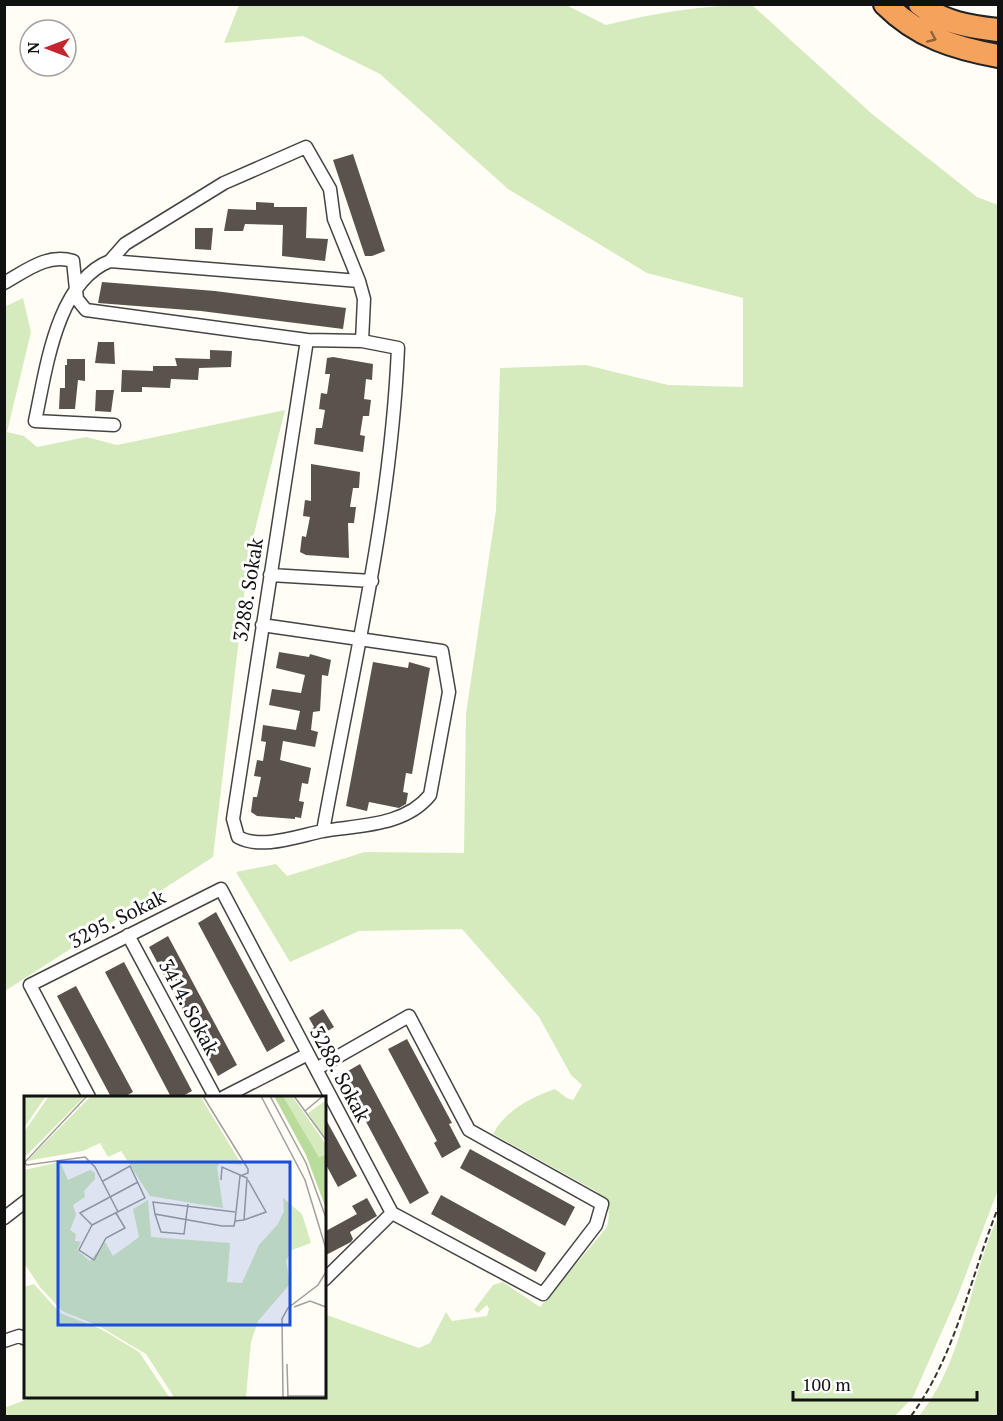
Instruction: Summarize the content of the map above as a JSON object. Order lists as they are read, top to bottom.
{
  "streets": {
    "street": ["3288. Sokak", "3295. Sokak", "3414. Sokak"]
  },
  "crossings": [
    ["3288. Sokak", "3295. Sokak"],
    ["3295. Sokak", "3414. Sokak"]
  ],
  "scale_bar": "100 m",
  "north": "left"
}
